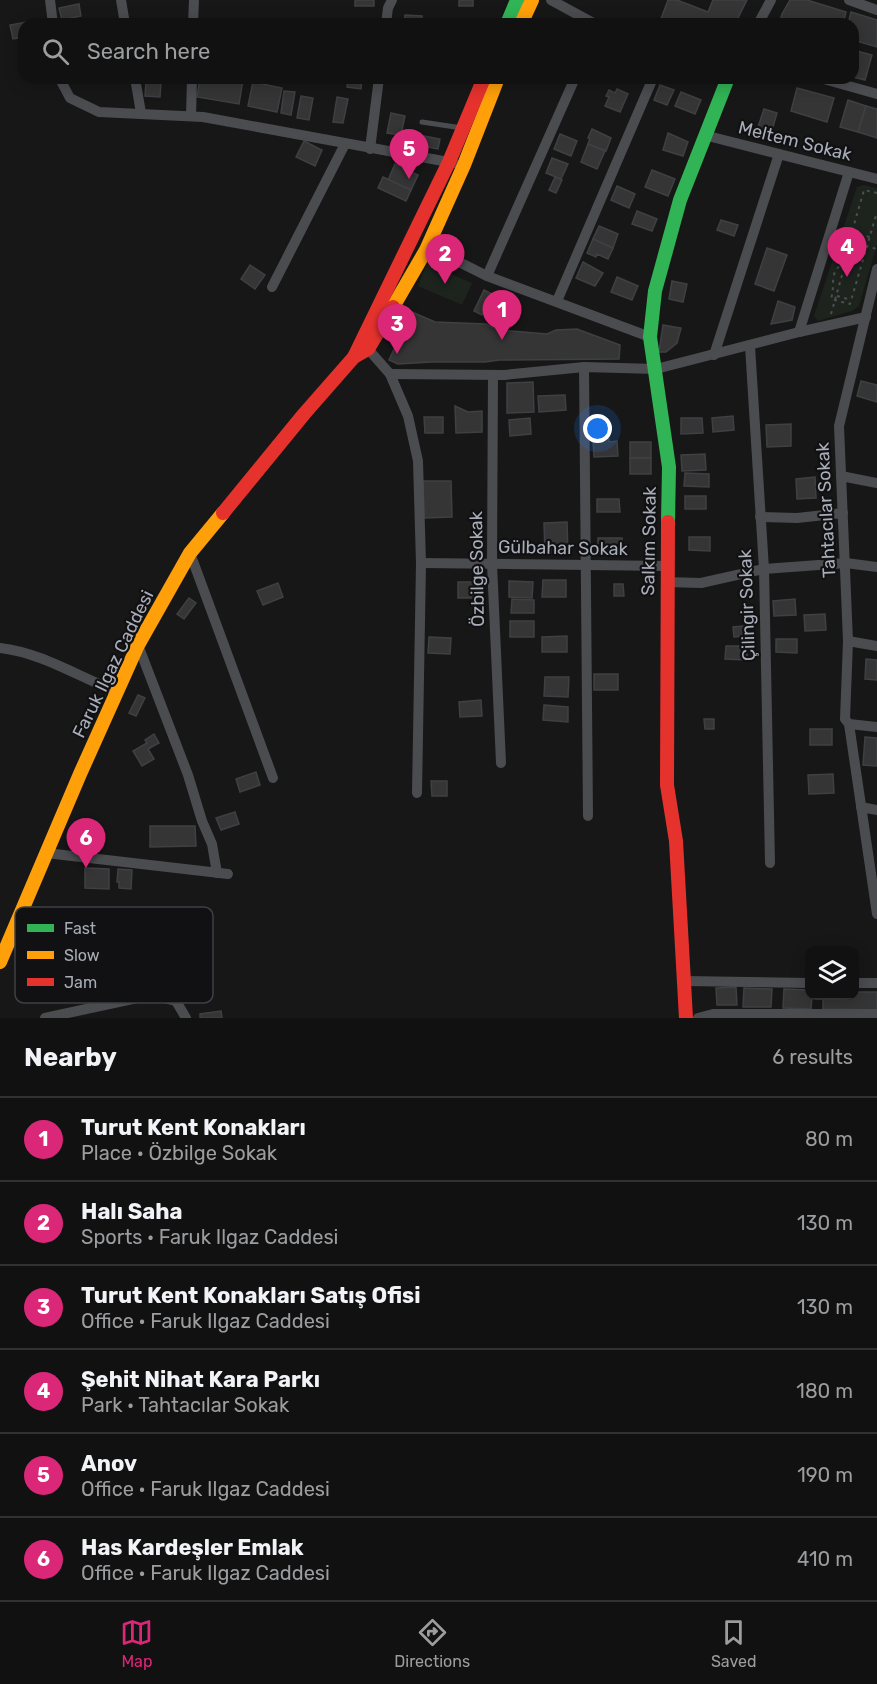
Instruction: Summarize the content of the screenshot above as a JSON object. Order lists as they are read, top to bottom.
{
  "streets": {
    "street": [
      "Meltem Sokak",
      "Tahtacılar Sokak",
      "Salkım Sokak",
      "Gülbahar Sokak",
      "Özbilge Sokak",
      "Çilingir Sokak",
      "Faruk Ilgaz Caddesi"
    ]
  },
  "crossings": [
    ["Meltem Sokak", "Salkım Sokak"],
    ["Salkım Sokak", "Gülbahar Sokak"],
    ["Gülbahar Sokak", "Özbilge Sokak"]
  ],
  "legend": ["Fast", "Slow", "Jam"],
  "page": {
    "search": "Search here",
    "pins": [
      "5",
      "4",
      "2",
      "1",
      "3",
      "6"
    ],
    "heading": ["Nearby", "6 results"],
    "list": [
      {
        "mark": "1",
        "name": "Turut Kent Konakları",
        "note": "Place · Özbilge Sokak",
        "value": "80 m"
      },
      {
        "mark": "2",
        "name": "Halı Saha",
        "note": "Sports · Faruk Ilgaz Caddesi",
        "value": "130 m"
      },
      {
        "mark": "3",
        "name": "Turut Kent Konakları Satış Ofisi",
        "note": "Office · Faruk Ilgaz Caddesi",
        "value": "130 m"
      },
      {
        "mark": "4",
        "name": "Şehit Nihat Kara Parkı",
        "note": "Park · Tahtacılar Sokak",
        "value": "180 m"
      },
      {
        "mark": "5",
        "name": "Anov",
        "note": "Office · Faruk Ilgaz Caddesi",
        "value": "190 m"
      },
      {
        "mark": "6",
        "name": "Has Kardeşler Emlak",
        "note": "Office · Faruk Ilgaz Caddesi",
        "value": "410 m"
      }
    ],
    "nav": ["Map", "Directions", "Saved"]
  }
}
